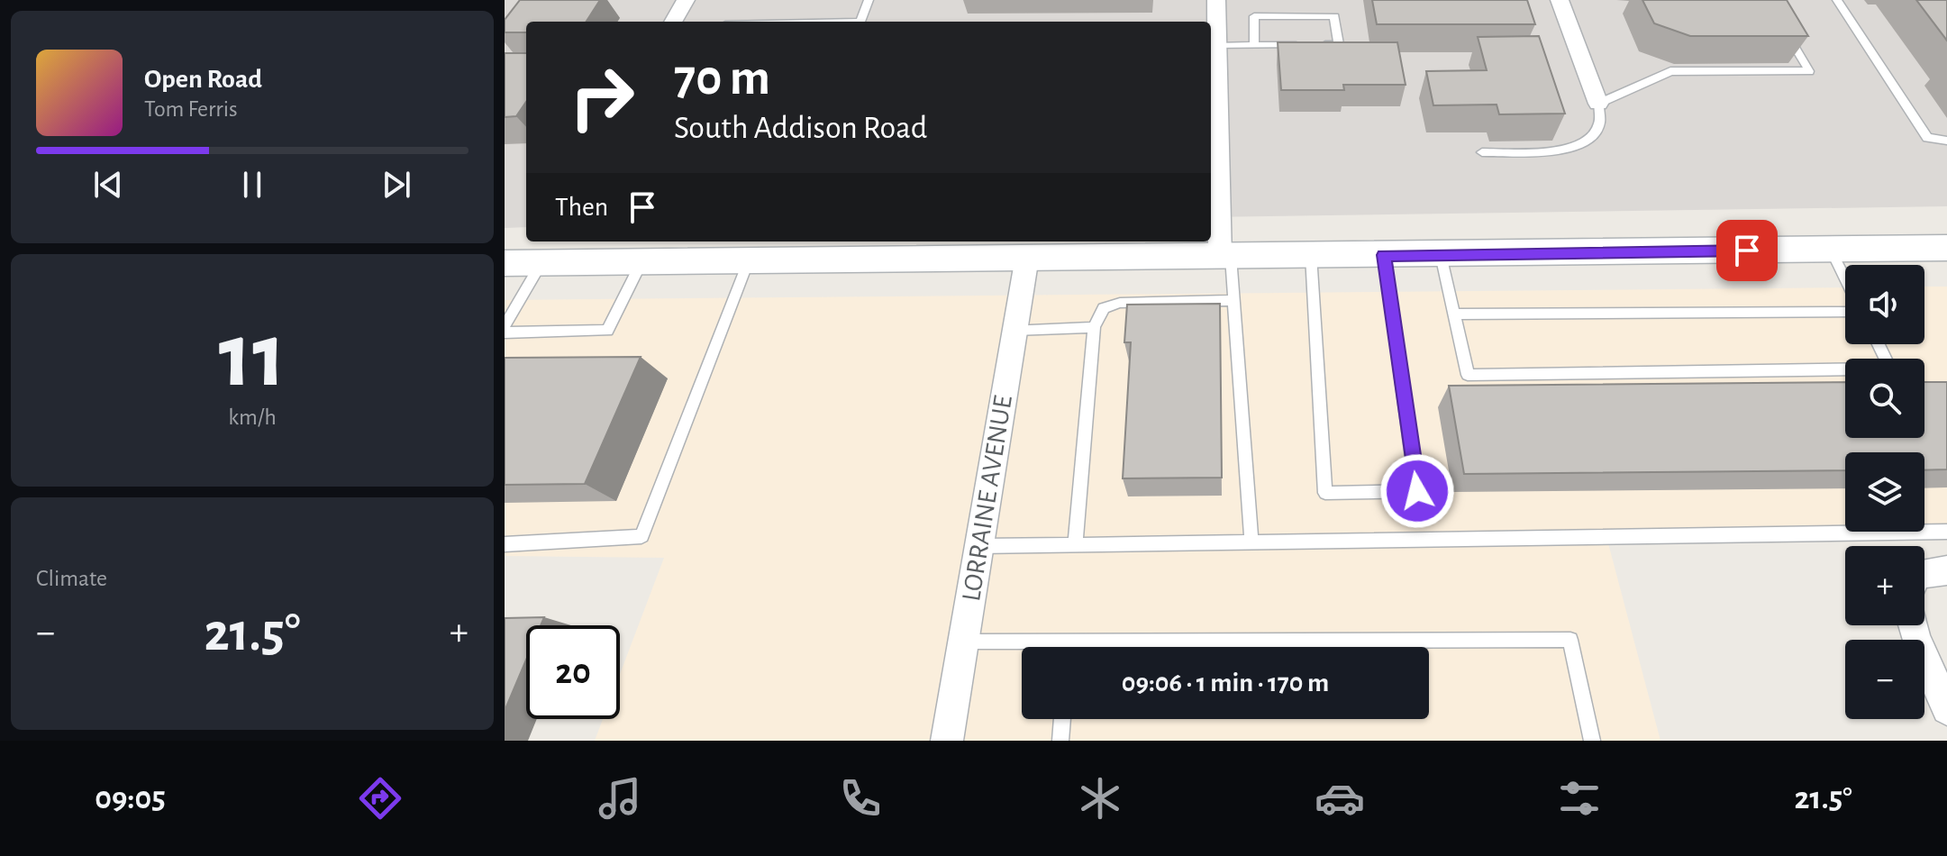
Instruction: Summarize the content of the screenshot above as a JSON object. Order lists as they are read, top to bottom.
{
  "streets": {
    "street": ["LORRAINE AVENUE"]
  },
  "page": {
    "turn": ["70 m", "South Addison Road"],
    "song": ["Open Road", "Tom Ferris"],
    "then": "Then",
    "tile": [
      ["11", "km/h"],
      "Climate"
    ],
    "map_buttons": ["+", "−"],
    "heat": ["−", "21.5°", "+"],
    "limit": "20",
    "trip": "09:06 · 1 min · 170 m",
    "tabs": ["09:05", "21.5°"]
  }
}
